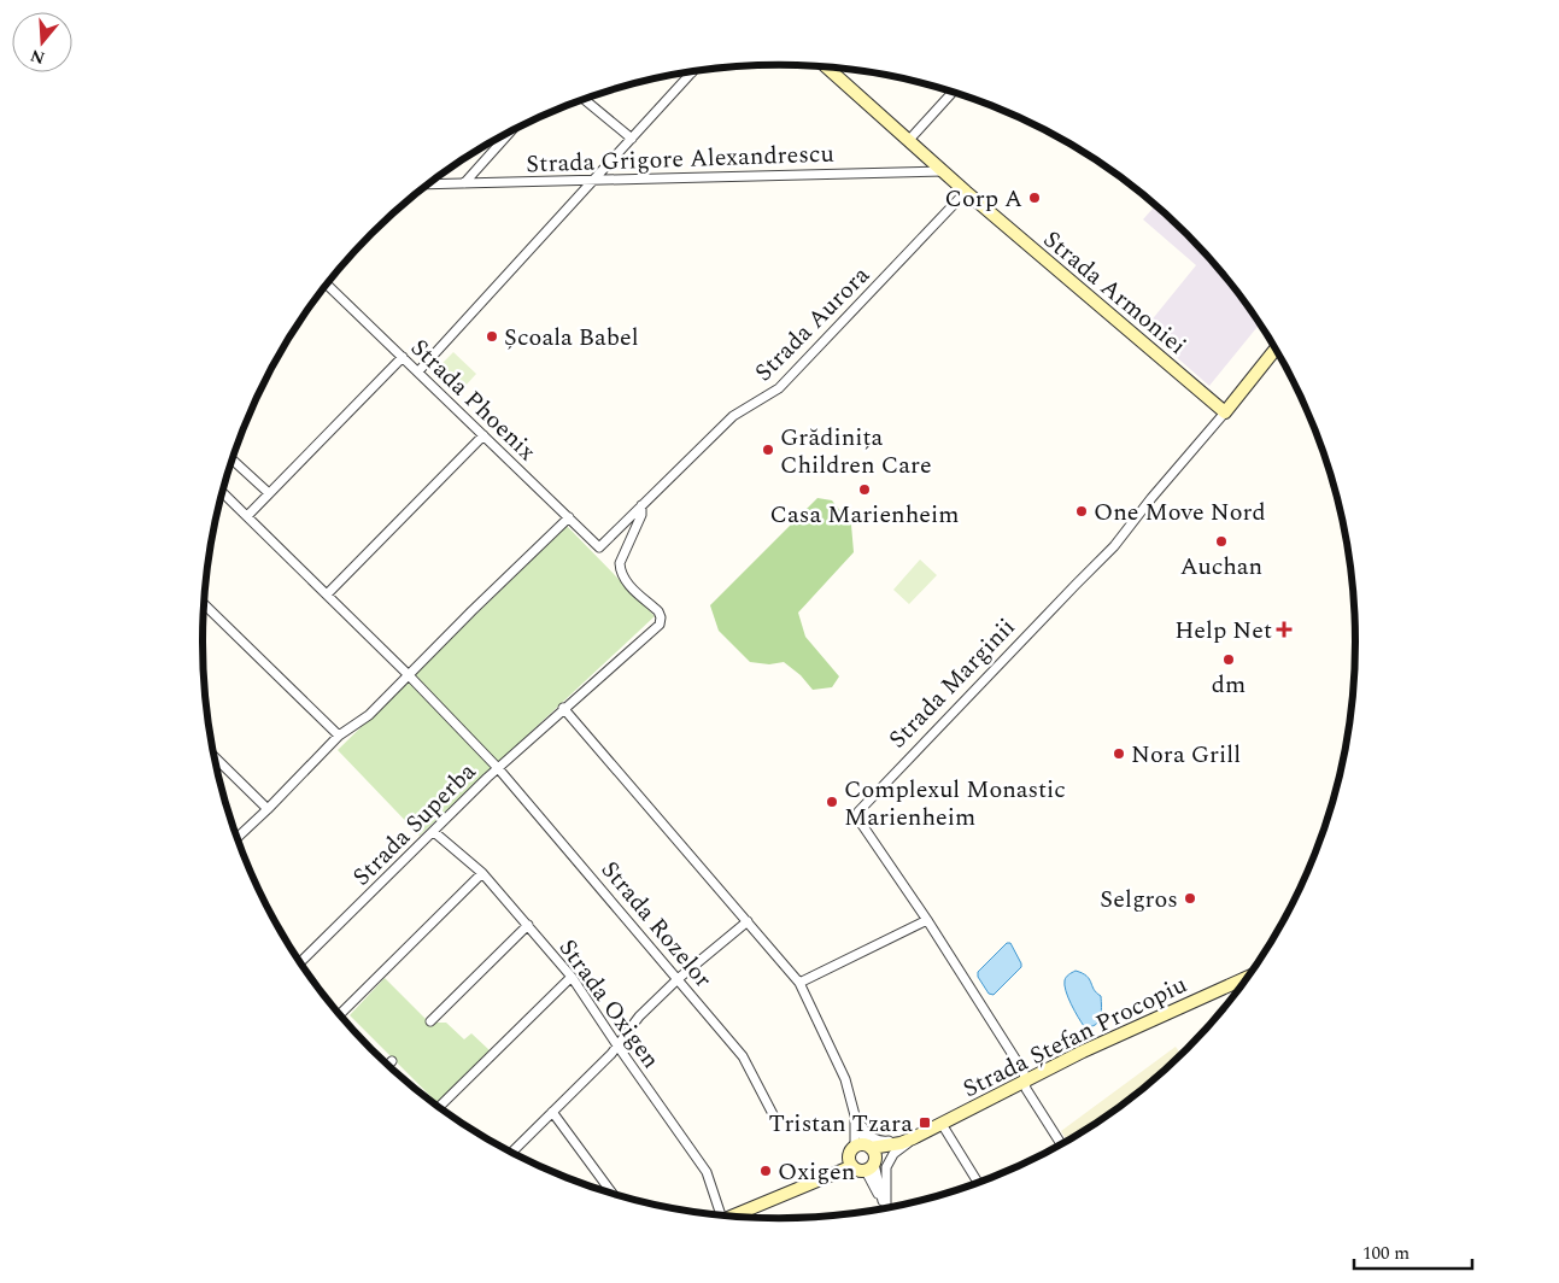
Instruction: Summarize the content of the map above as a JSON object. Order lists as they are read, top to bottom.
{
  "streets": {
    "street": [
      "Strada Grigore Alexandrescu",
      "Strada Armoniei",
      "Strada Aurora",
      "Strada Phoenix",
      "Strada Marginii",
      "Strada Superba",
      "Strada Rozelor",
      "Strada Oxigen",
      "Strada Ștefan Procopiu"
    ]
  },
  "crossings": [
    ["Strada Grigore Alexandrescu", "Strada Armoniei"],
    ["Strada Armoniei", "Strada Aurora"],
    ["Strada Armoniei", "Strada Marginii"],
    ["Strada Aurora", "Strada Phoenix"],
    ["Strada Aurora", "Strada Superba"],
    ["Strada Marginii", "Strada Ștefan Procopiu"],
    ["Strada Superba", "Strada Rozelor"],
    ["Strada Superba", "Strada Oxigen"]
  ],
  "places": {
    "other": [
      "Corp A",
      "Școala Babel",
      "Grădinița Children Care",
      "Casa Marienheim",
      "One Move Nord",
      "Auchan",
      "dm",
      "Nora Grill",
      "Complexul Monastic Marienheim",
      "Selgros",
      "Oxigen"
    ],
    "health": ["Help Net"],
    "transit": ["Tristan Tzara"]
  },
  "scale_bar": "100 m",
  "north": "bottom"
}
